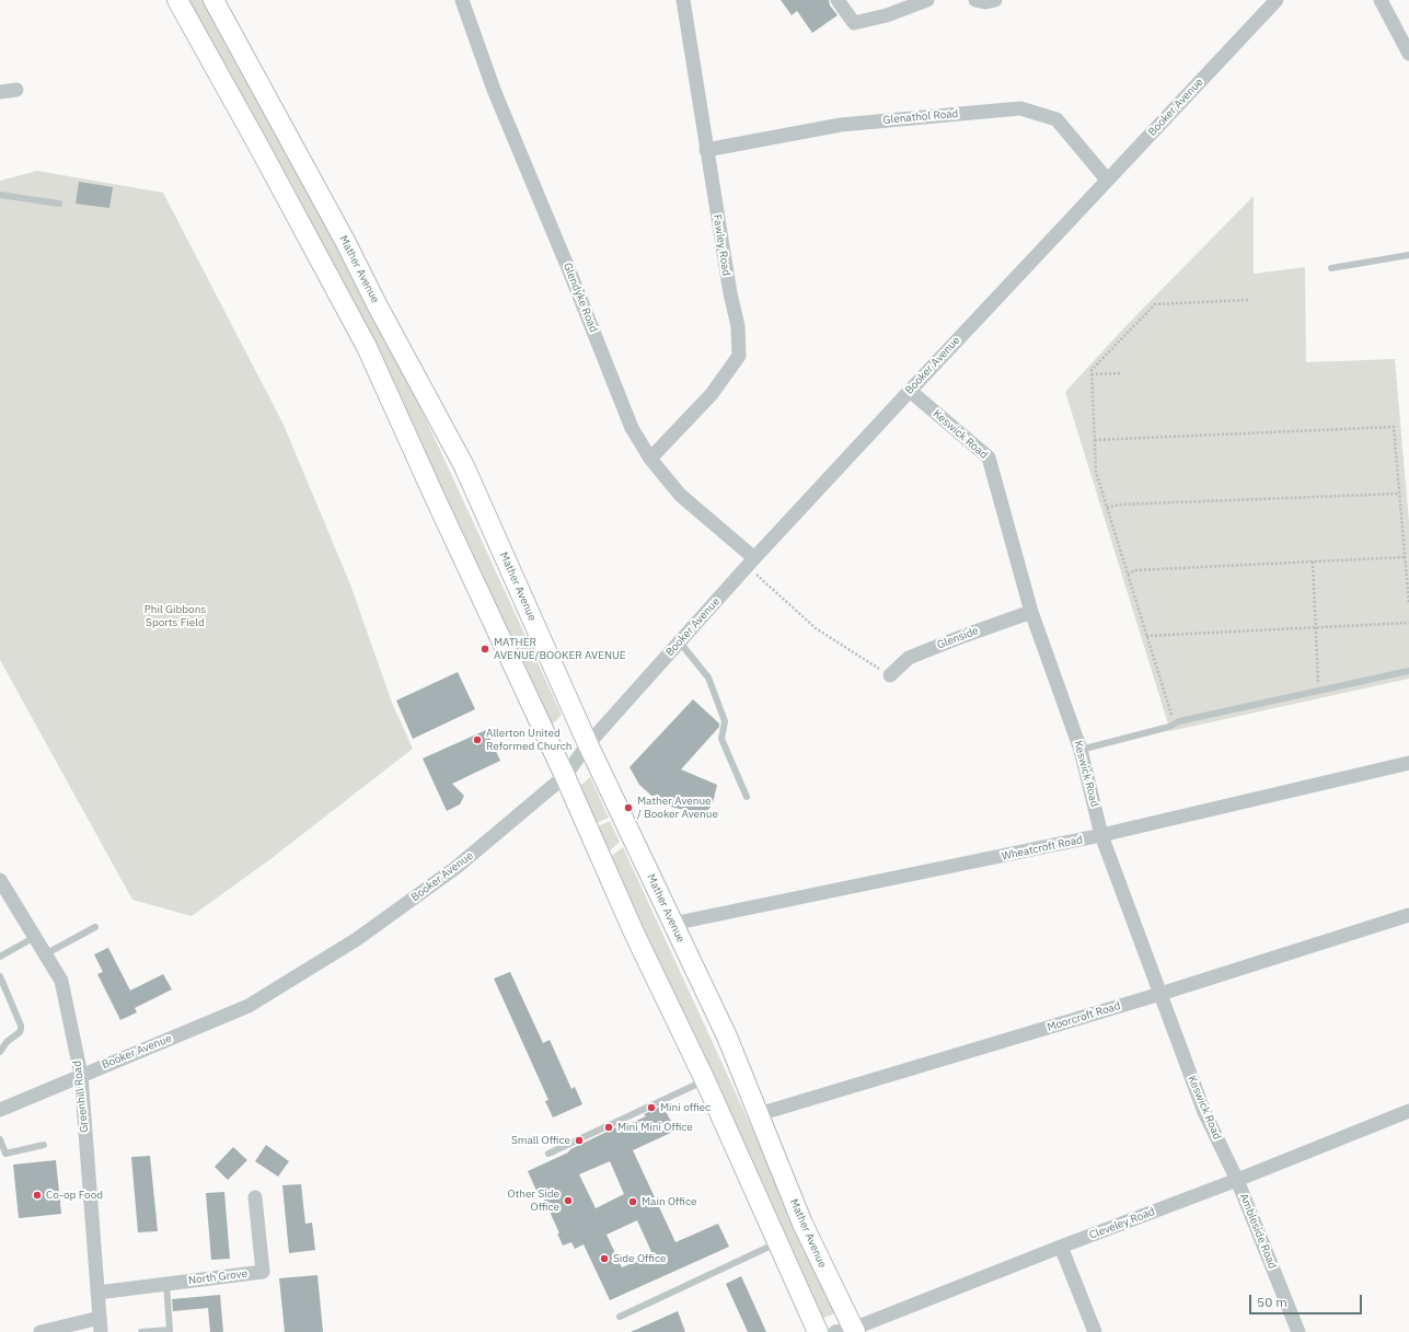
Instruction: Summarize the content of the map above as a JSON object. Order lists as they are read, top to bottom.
{
  "streets": {
    "main road": ["Mather Avenue"],
    "street": [
      "Booker Avenue",
      "Glenathol Road",
      "Fawley Road",
      "Glendyke Road",
      "Keswick Road",
      "Glenside",
      "Wheatcroft Road",
      "Moorcroft Road",
      "Greenhill Road",
      "Cleveley Road",
      "Ambleside Road",
      "North Grove"
    ]
  },
  "crossings": [
    ["Booker Avenue", "Glenathol Road"],
    ["Booker Avenue", "Mather Avenue"],
    ["Booker Avenue", "Glendyke Road"],
    ["Booker Avenue", "Keswick Road"],
    ["Booker Avenue", "Greenhill Road"],
    ["Glenathol Road", "Fawley Road"],
    ["Fawley Road", "Glendyke Road"],
    ["Mather Avenue", "Wheatcroft Road"],
    ["Mather Avenue", "Moorcroft Road"],
    ["Mather Avenue", "Cleveley Road"],
    ["Keswick Road", "Glenside"],
    ["Keswick Road", "Wheatcroft Road"],
    ["Keswick Road", "Moorcroft Road"],
    ["Keswick Road", "Cleveley Road"],
    ["Keswick Road", "Ambleside Road"],
    ["Greenhill Road", "North Grove"],
    ["Cleveley Road", "Ambleside Road"]
  ],
  "parks": ["Phil Gibbons Sports Field"],
  "places": [
    "MATHER AVENUE/BOOKER AVENUE",
    "Allerton United Reformed Church",
    "Mather Avenue / Booker Avenue",
    "Mini offiec",
    "Mini Mini Office",
    "Small Office",
    "Co-op Food",
    "Other Side Office",
    "Main Office",
    "Side Office"
  ],
  "scale_bar": "50 m"
}
